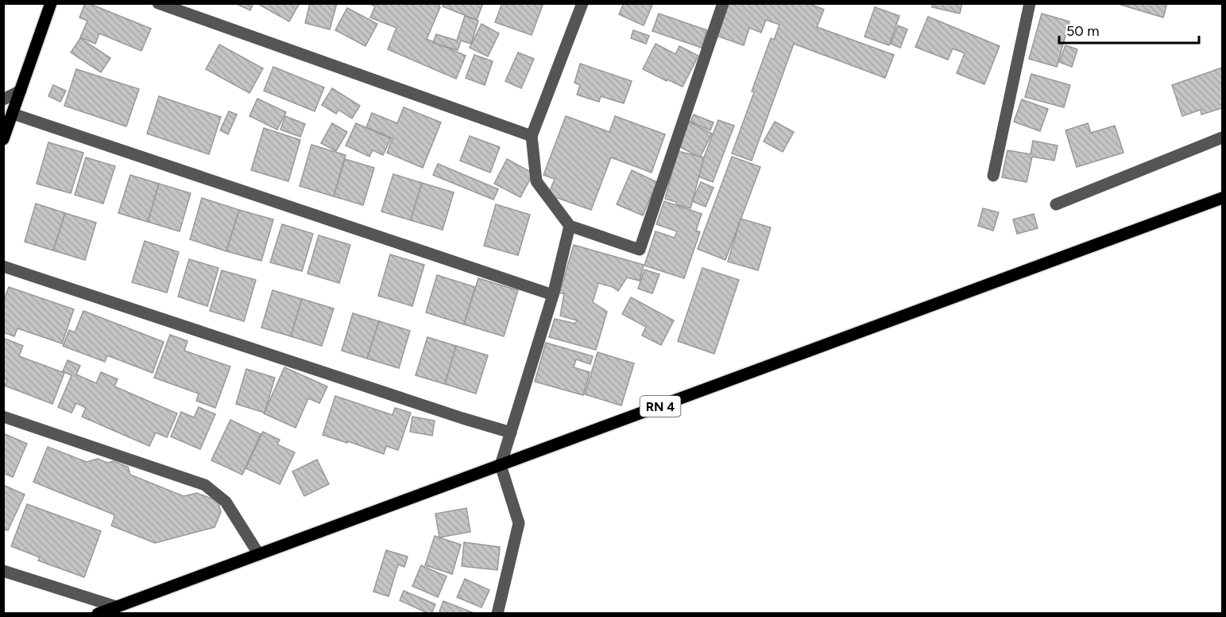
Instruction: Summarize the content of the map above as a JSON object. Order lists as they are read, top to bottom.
{
  "streets": {
    "main road": ["RN 4"]
  },
  "scale_bar": "50 m"
}
